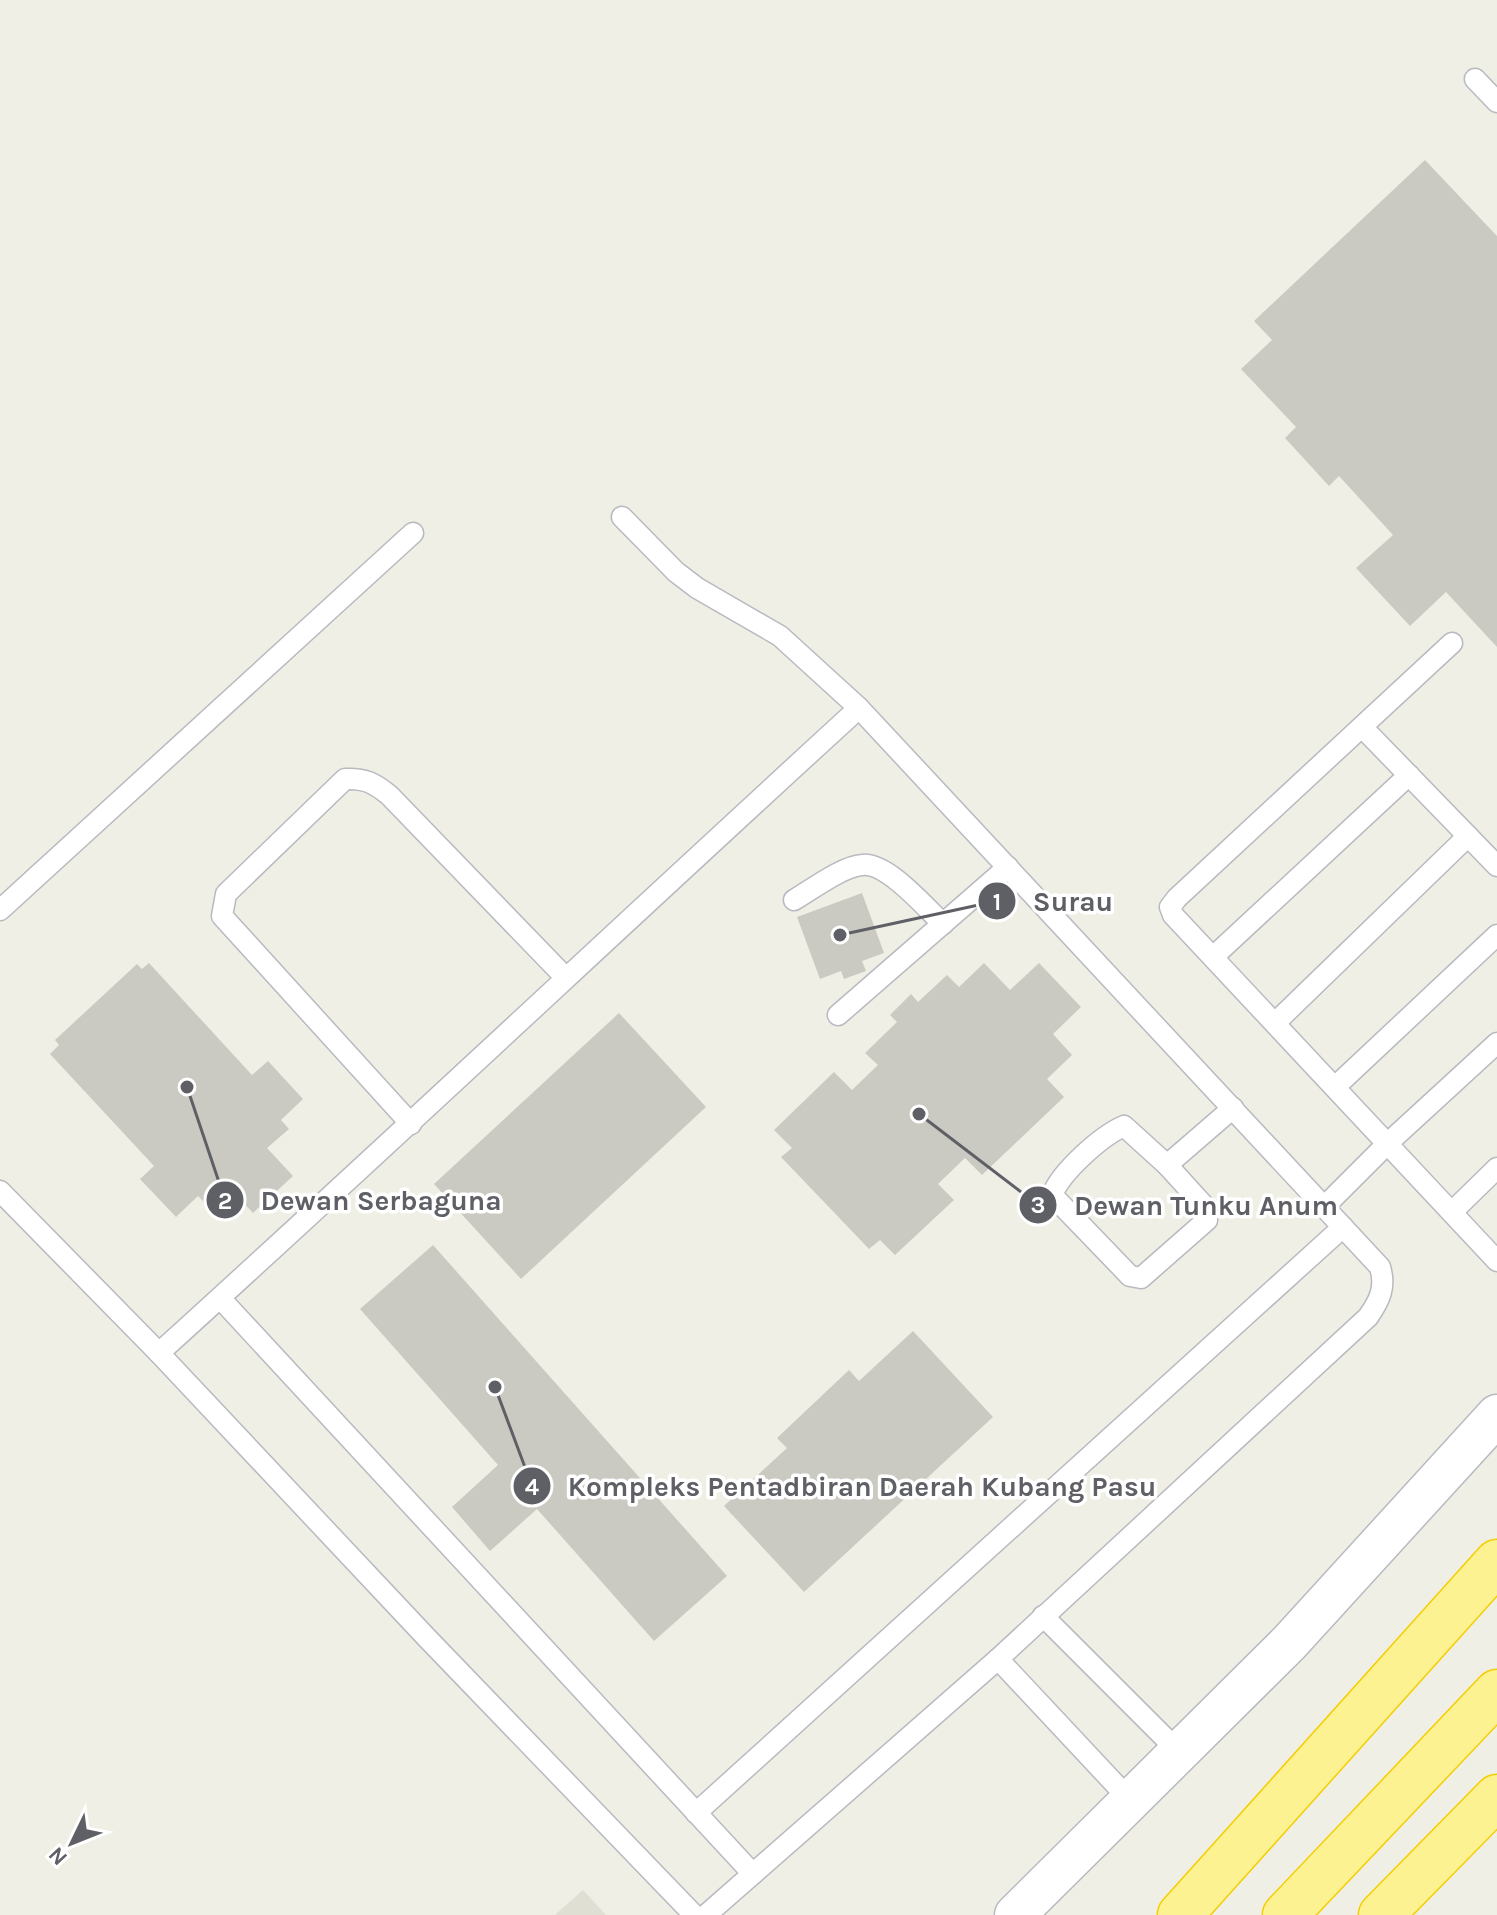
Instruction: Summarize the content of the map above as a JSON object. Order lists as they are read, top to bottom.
{
  "places": [
    "Surau",
    "Dewan Serbaguna",
    "Dewan Tunku Anum",
    "Kompleks Pentadbiran Daerah Kubang Pasu"
  ],
  "north": "bottom left"
}
